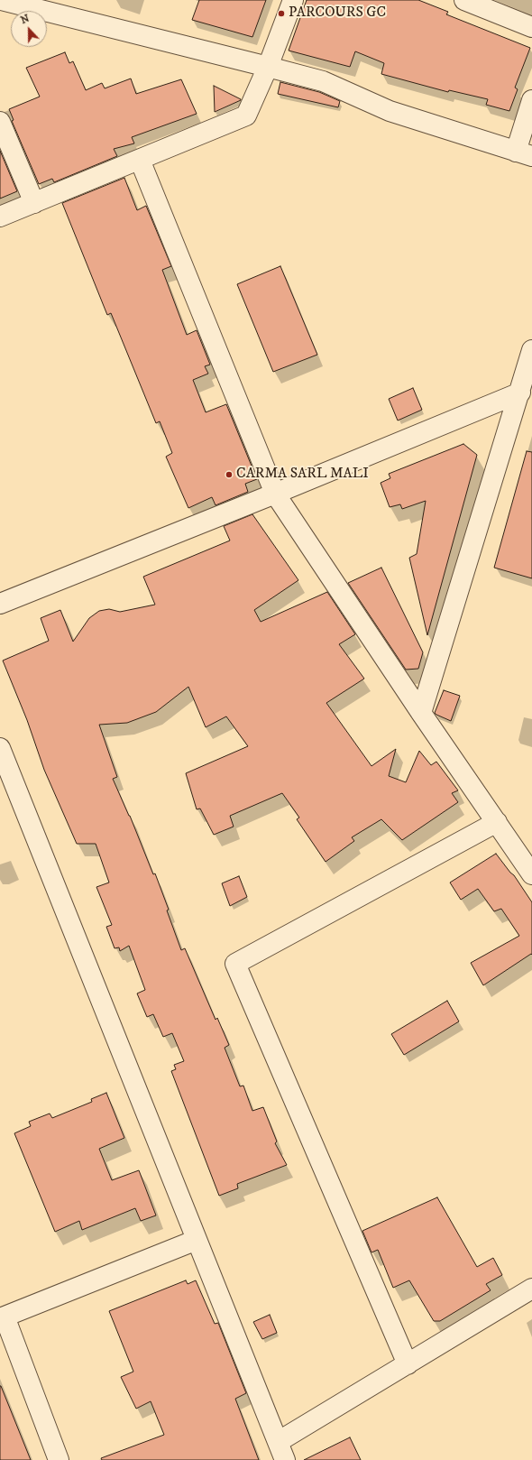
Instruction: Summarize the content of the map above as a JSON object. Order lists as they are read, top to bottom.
{
  "places": ["PARCOURS GC", "CARMA SARL MALI"],
  "north": "top"
}
